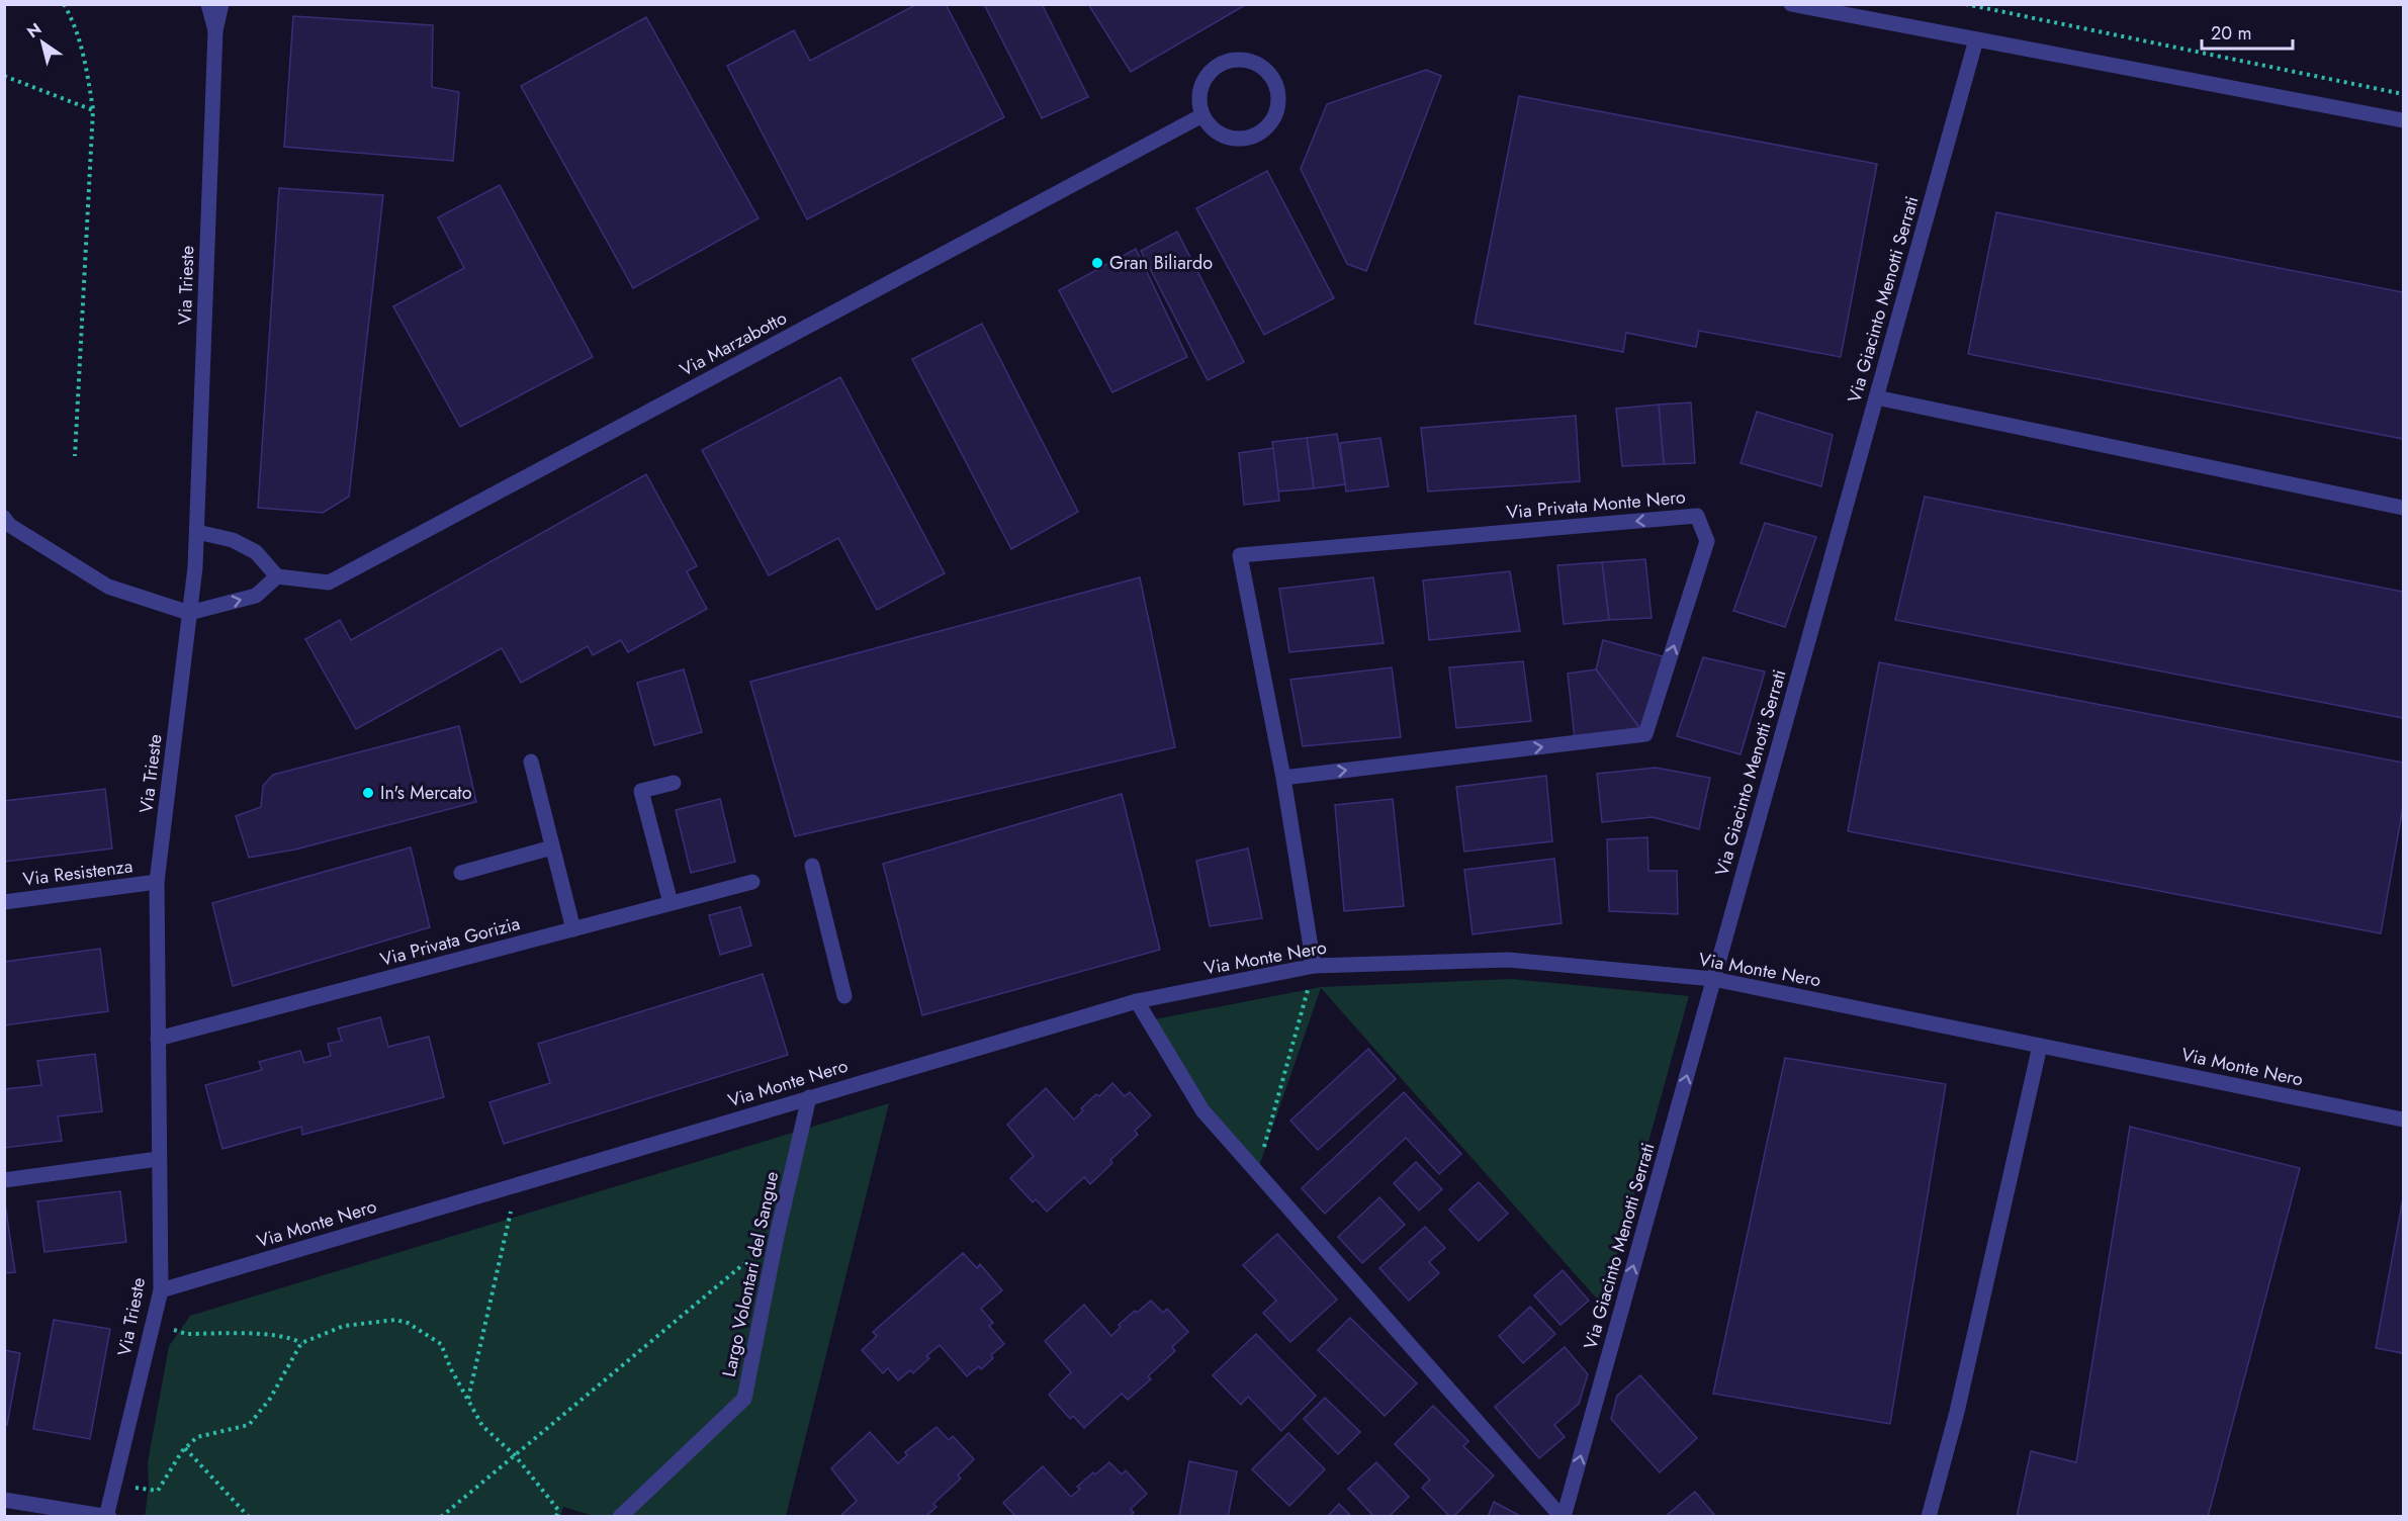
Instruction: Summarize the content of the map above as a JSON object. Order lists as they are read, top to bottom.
{
  "streets": {
    "street": [
      "Via Trieste",
      "Via Giacinto Menotti Serrati",
      "Via Marzabotto",
      "Via Privata Monte Nero",
      "Via Resistenza",
      "Via Privata Gorizia",
      "Via Monte Nero",
      "Largo Volontari del Sangue"
    ]
  },
  "crossings": [
    ["Via Trieste", "Via Resistenza"],
    ["Via Trieste", "Via Privata Gorizia"],
    ["Via Trieste", "Via Monte Nero"],
    ["Via Giacinto Menotti Serrati", "Via Monte Nero"],
    ["Via Privata Monte Nero", "Via Monte Nero"],
    ["Via Monte Nero", "Largo Volontari del Sangue"]
  ],
  "one_way": ["Via Giacinto Menotti Serrati"],
  "places": ["Gran Biliardo", "In's Mercato"],
  "scale_bar": "20 m",
  "north": "top left"
}
